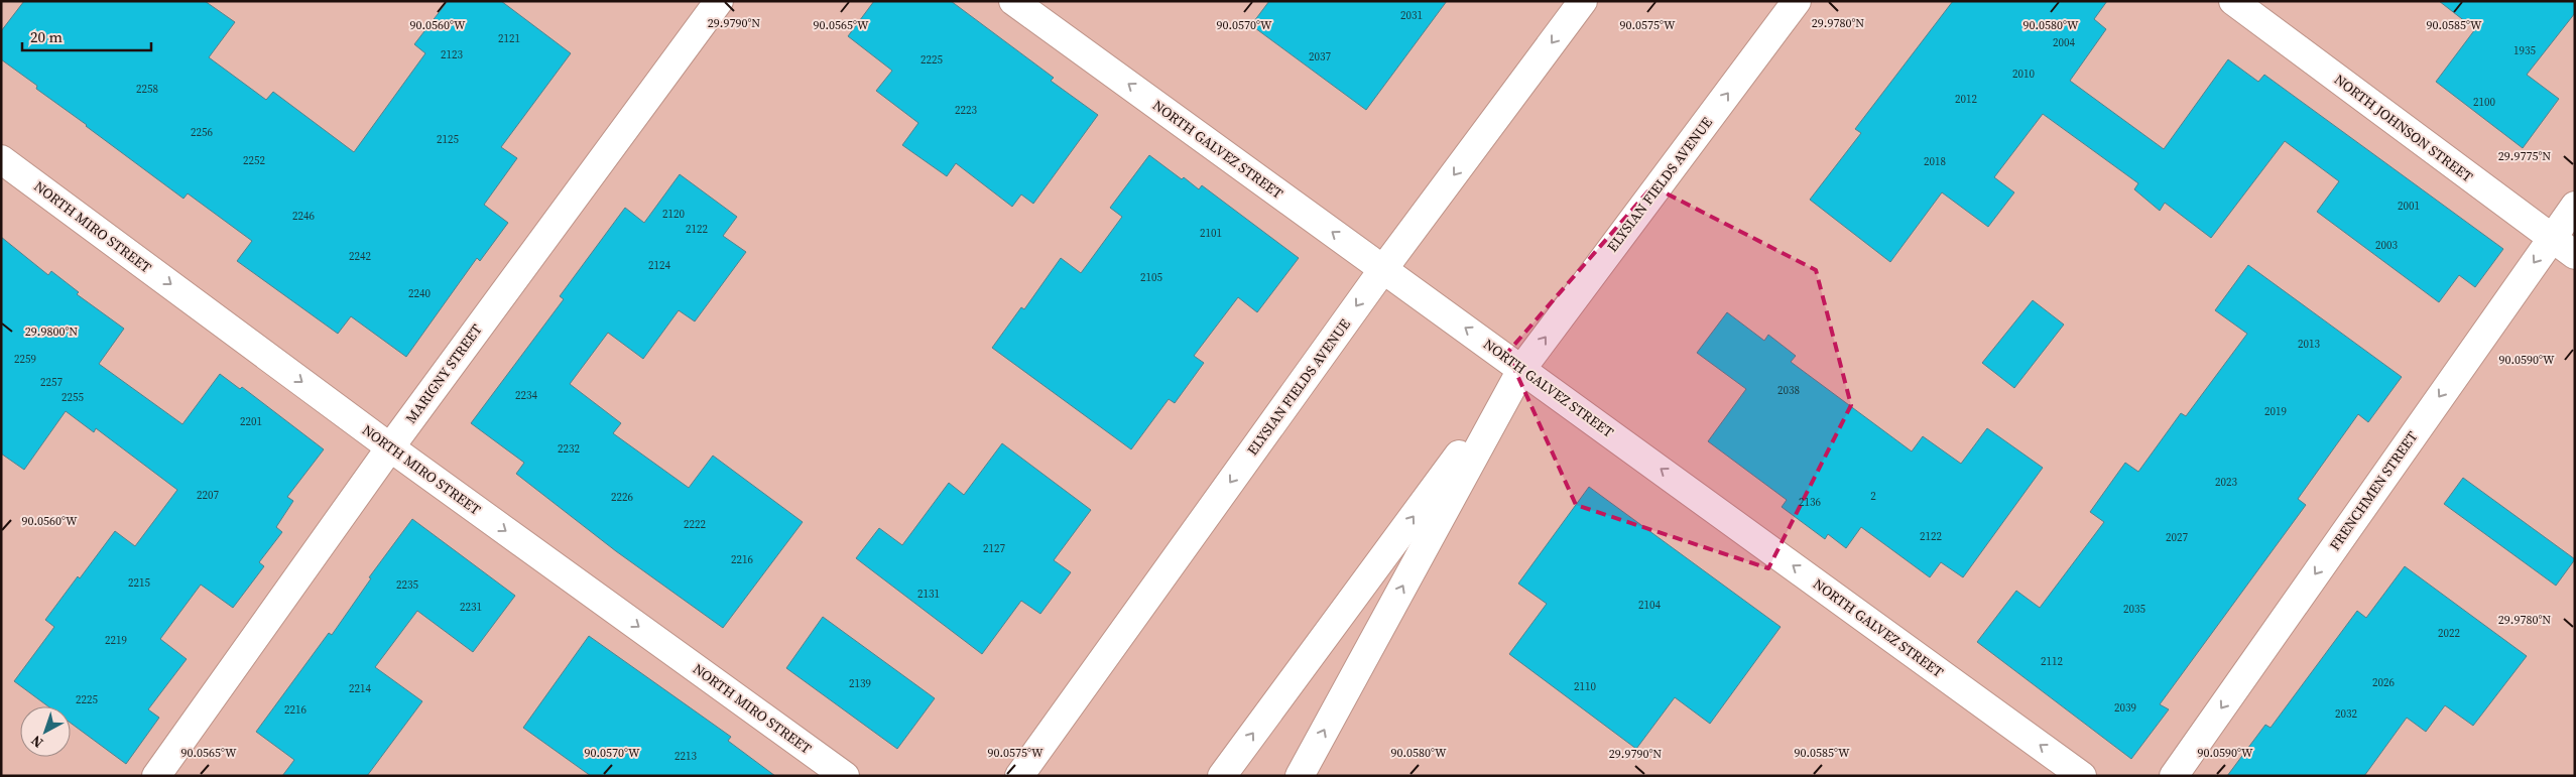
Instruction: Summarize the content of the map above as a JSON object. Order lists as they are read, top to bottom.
{
  "streets": {
    "street": [
      "NORTH JOHNSON STREET",
      "NORTH GALVEZ STREET",
      "ELYSIAN FIELDS AVENUE",
      "NORTH MIRO STREET",
      "MARIGNY STREET",
      "FRENCHMEN STREET"
    ]
  },
  "crossings": [
    ["NORTH JOHNSON STREET", "FRENCHMEN STREET"],
    ["NORTH GALVEZ STREET", "ELYSIAN FIELDS AVENUE"],
    ["NORTH MIRO STREET", "MARIGNY STREET"]
  ],
  "one_way": ["NORTH GALVEZ STREET", "NORTH MIRO STREET", "FRENCHMEN STREET"],
  "house_numbers": [
    "2031",
    "2121",
    "2004",
    "1935",
    "2123",
    "2037",
    "2225",
    "2010",
    "2258",
    "2012",
    "2100",
    "2223",
    "2256",
    "2125",
    "2252",
    "2018",
    "2001",
    "2120",
    "2246",
    "2122",
    "2101",
    "2003",
    "2242",
    "2124",
    "2105",
    "2240",
    "2013",
    "2259",
    "2257",
    "2038",
    "2234",
    "2255",
    "2019",
    "2201",
    "2232",
    "2023",
    "2207",
    "2",
    "2226",
    "2136",
    "2222",
    "2122",
    "2027",
    "2127",
    "2216",
    "2215",
    "2235",
    "2131",
    "2104",
    "2231",
    "2035",
    "2022",
    "2219",
    "2112",
    "2026",
    "2139",
    "2110",
    "2214",
    "2225",
    "2039",
    "2216",
    "2032",
    "2213"
  ],
  "scale_bar": "20 m",
  "north": "bottom left",
  "coordinates": [
    "29.9780°N",
    "29.9790°N",
    "90.0560°W",
    "90.0565°W",
    "90.0570°W",
    "90.0575°W",
    "90.0580°W",
    "90.0585°W",
    "29.9775°N",
    "29.9800°N",
    "90.0590°W"
  ]
}
